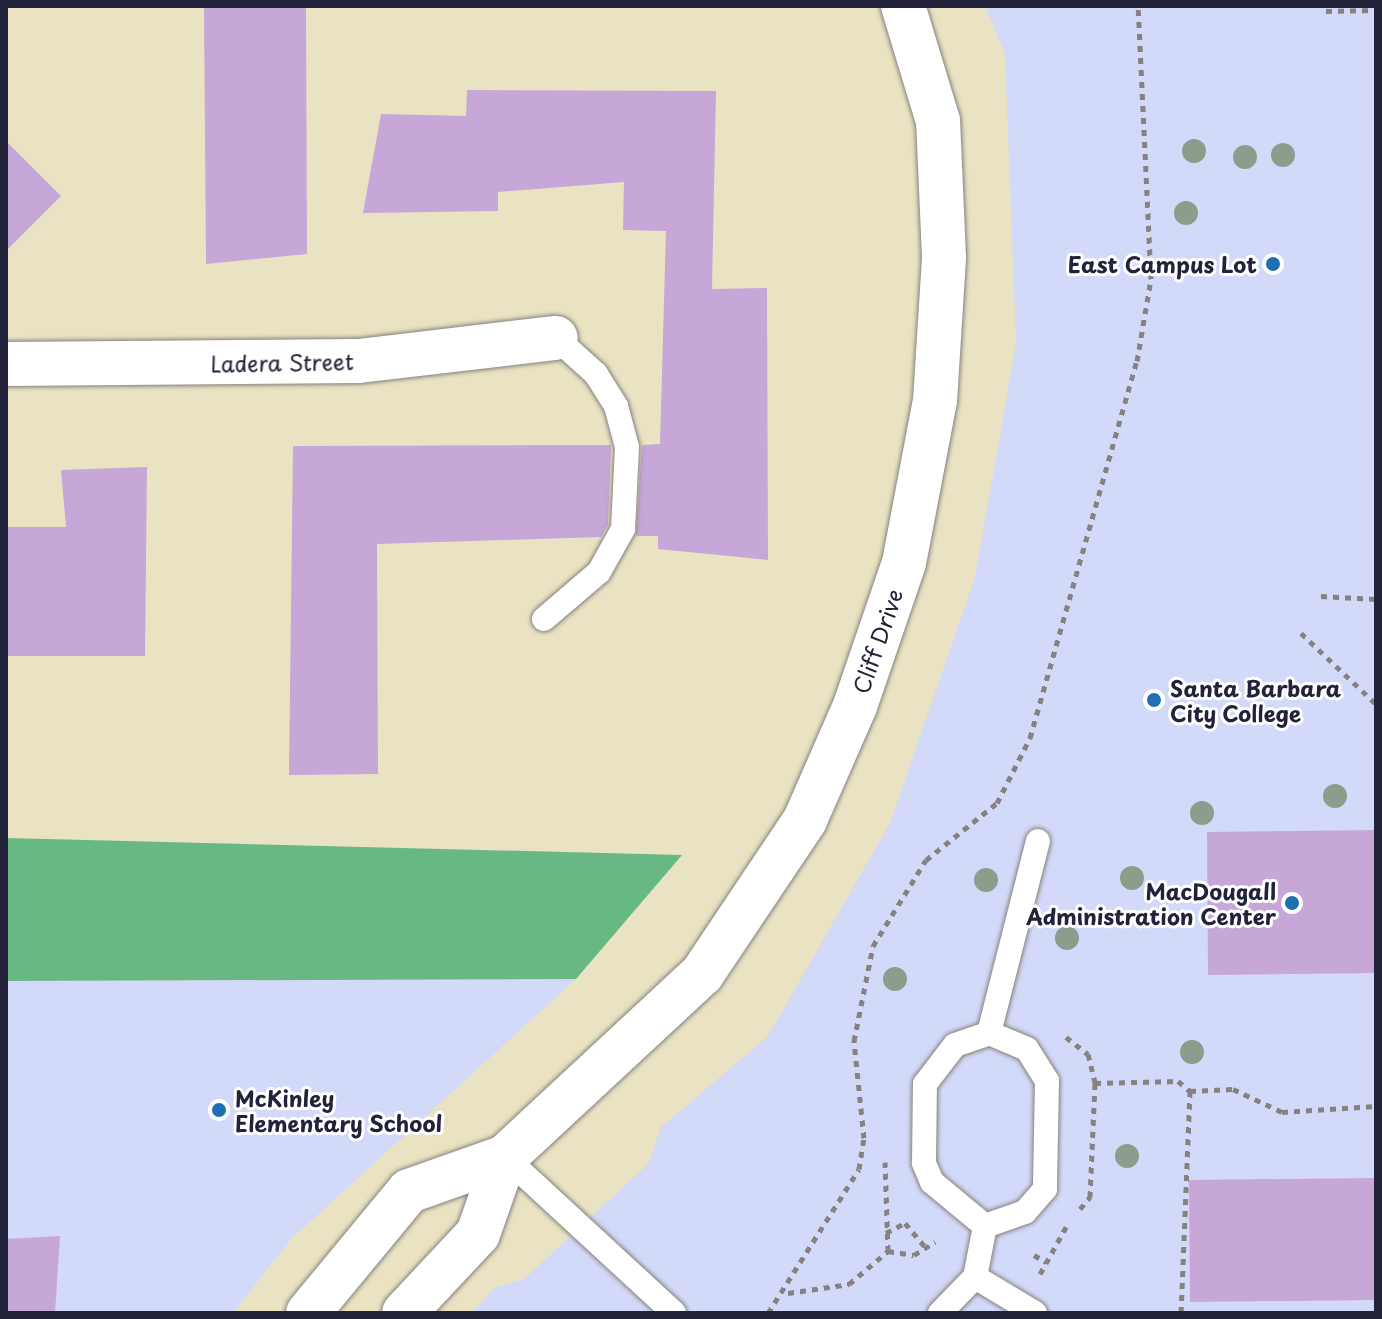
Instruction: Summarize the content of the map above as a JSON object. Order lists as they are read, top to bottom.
{
  "streets": {
    "main road": ["Ladera Street", "Cliff Drive"]
  },
  "places": [
    "East Campus Lot",
    "Santa Barbara City College",
    "MacDougall Administration Center",
    "McKinley Elementary School"
  ]
}
